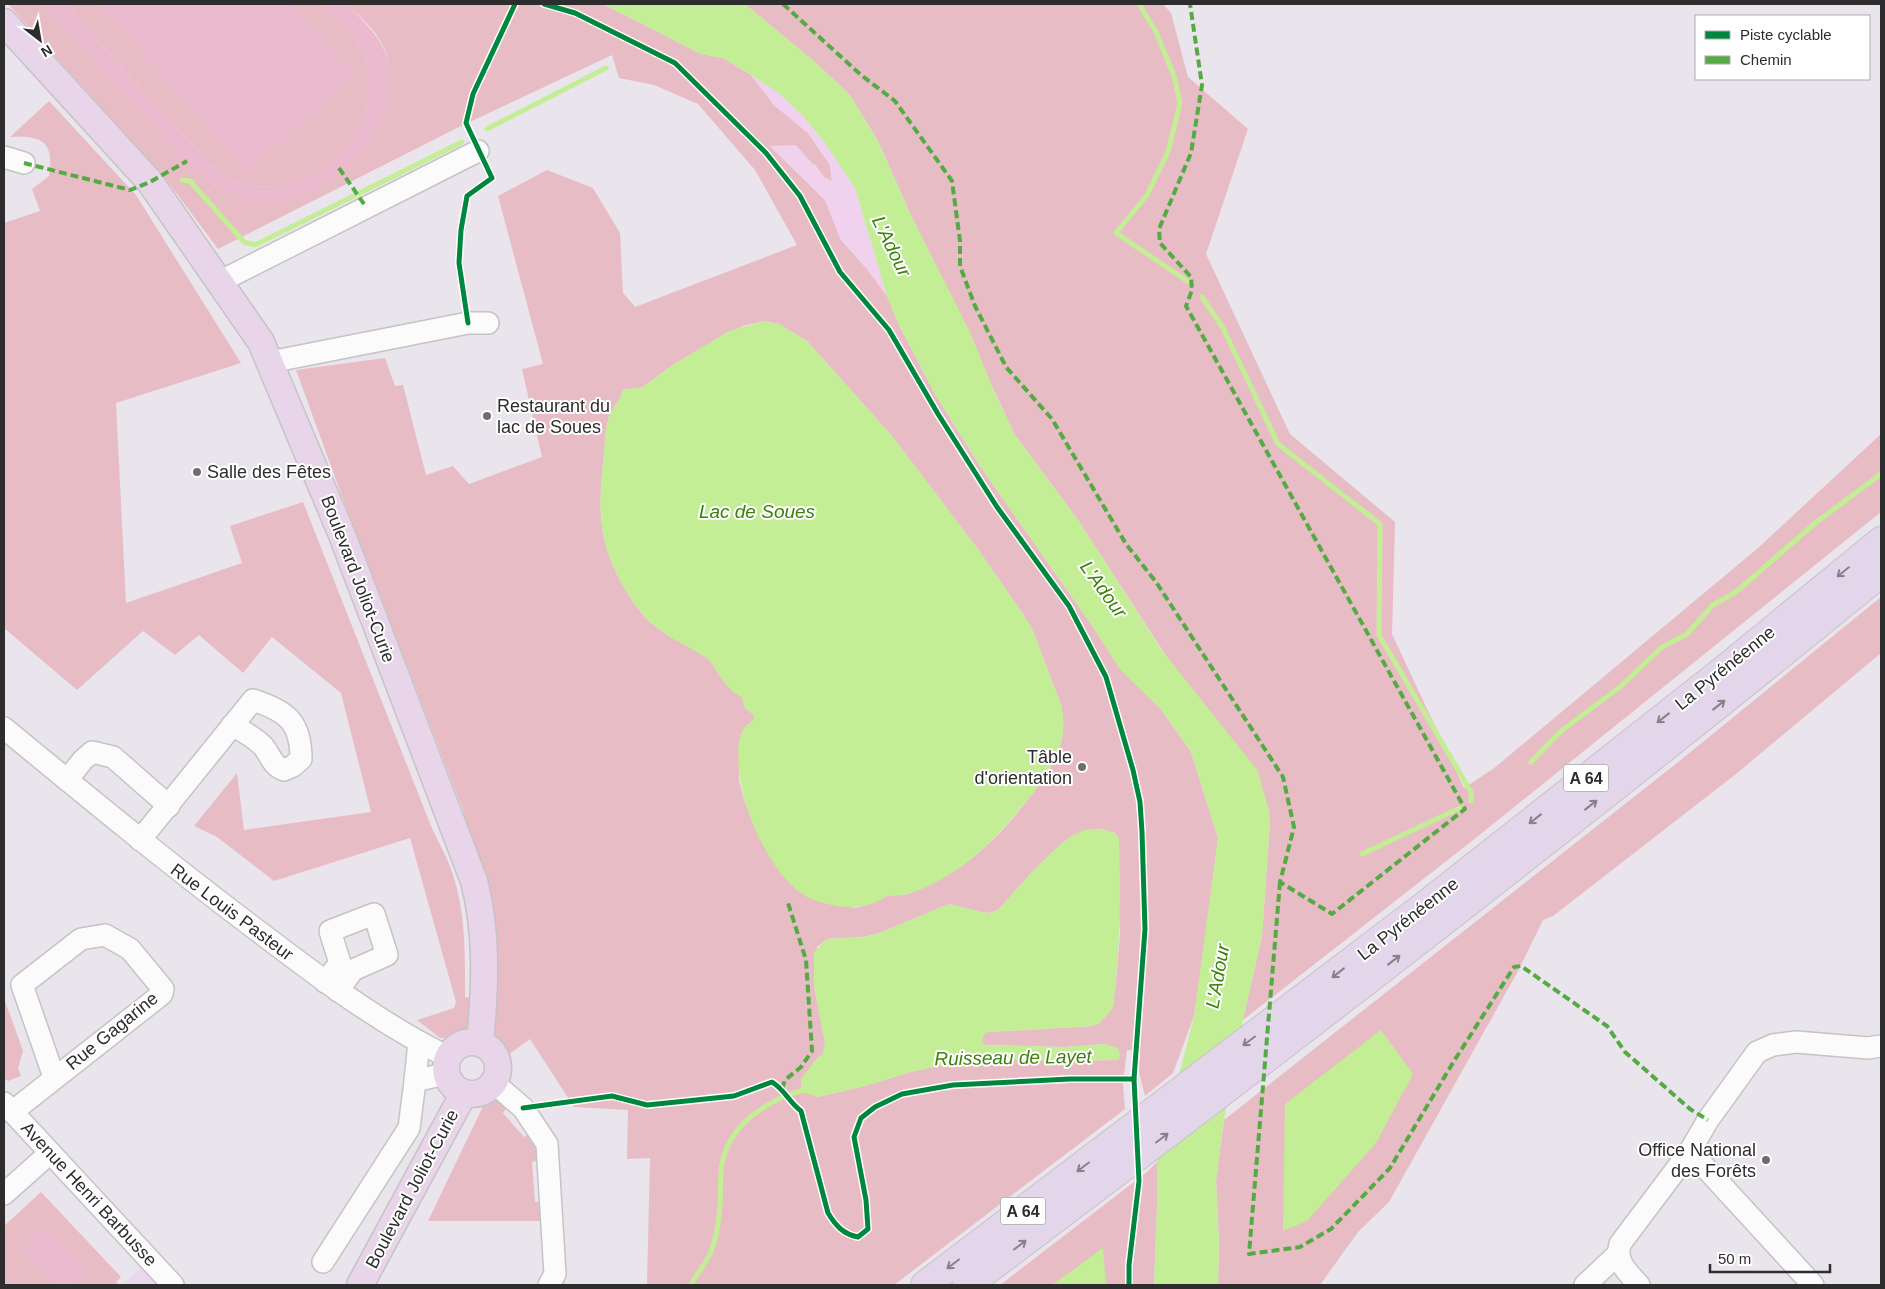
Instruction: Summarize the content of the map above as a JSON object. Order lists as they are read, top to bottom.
{
  "streets": {
    "highway": ["La Pyrénéenne", "A 64"],
    "main road": ["Boulevard Joliot-Curie"],
    "street": ["Rue Louis Pasteur", "Rue Gagarine", "Avenue Henri Barbusse"]
  },
  "crossings": [
    ["Boulevard Joliot-Curie", "Rue Louis Pasteur"],
    ["Rue Gagarine", "Avenue Henri Barbusse"]
  ],
  "water": ["L'Adour", "Lac de Soues", "Ruisseau de Layet"],
  "places": [
    "Restaurant du lac de Soues",
    "Salle des Fêtes",
    "Tâble d'orientation",
    "Office National des Forêts"
  ],
  "legend": ["Piste cyclable", "Chemin"],
  "scale_bar": "50 m",
  "north": "bottom right"
}
